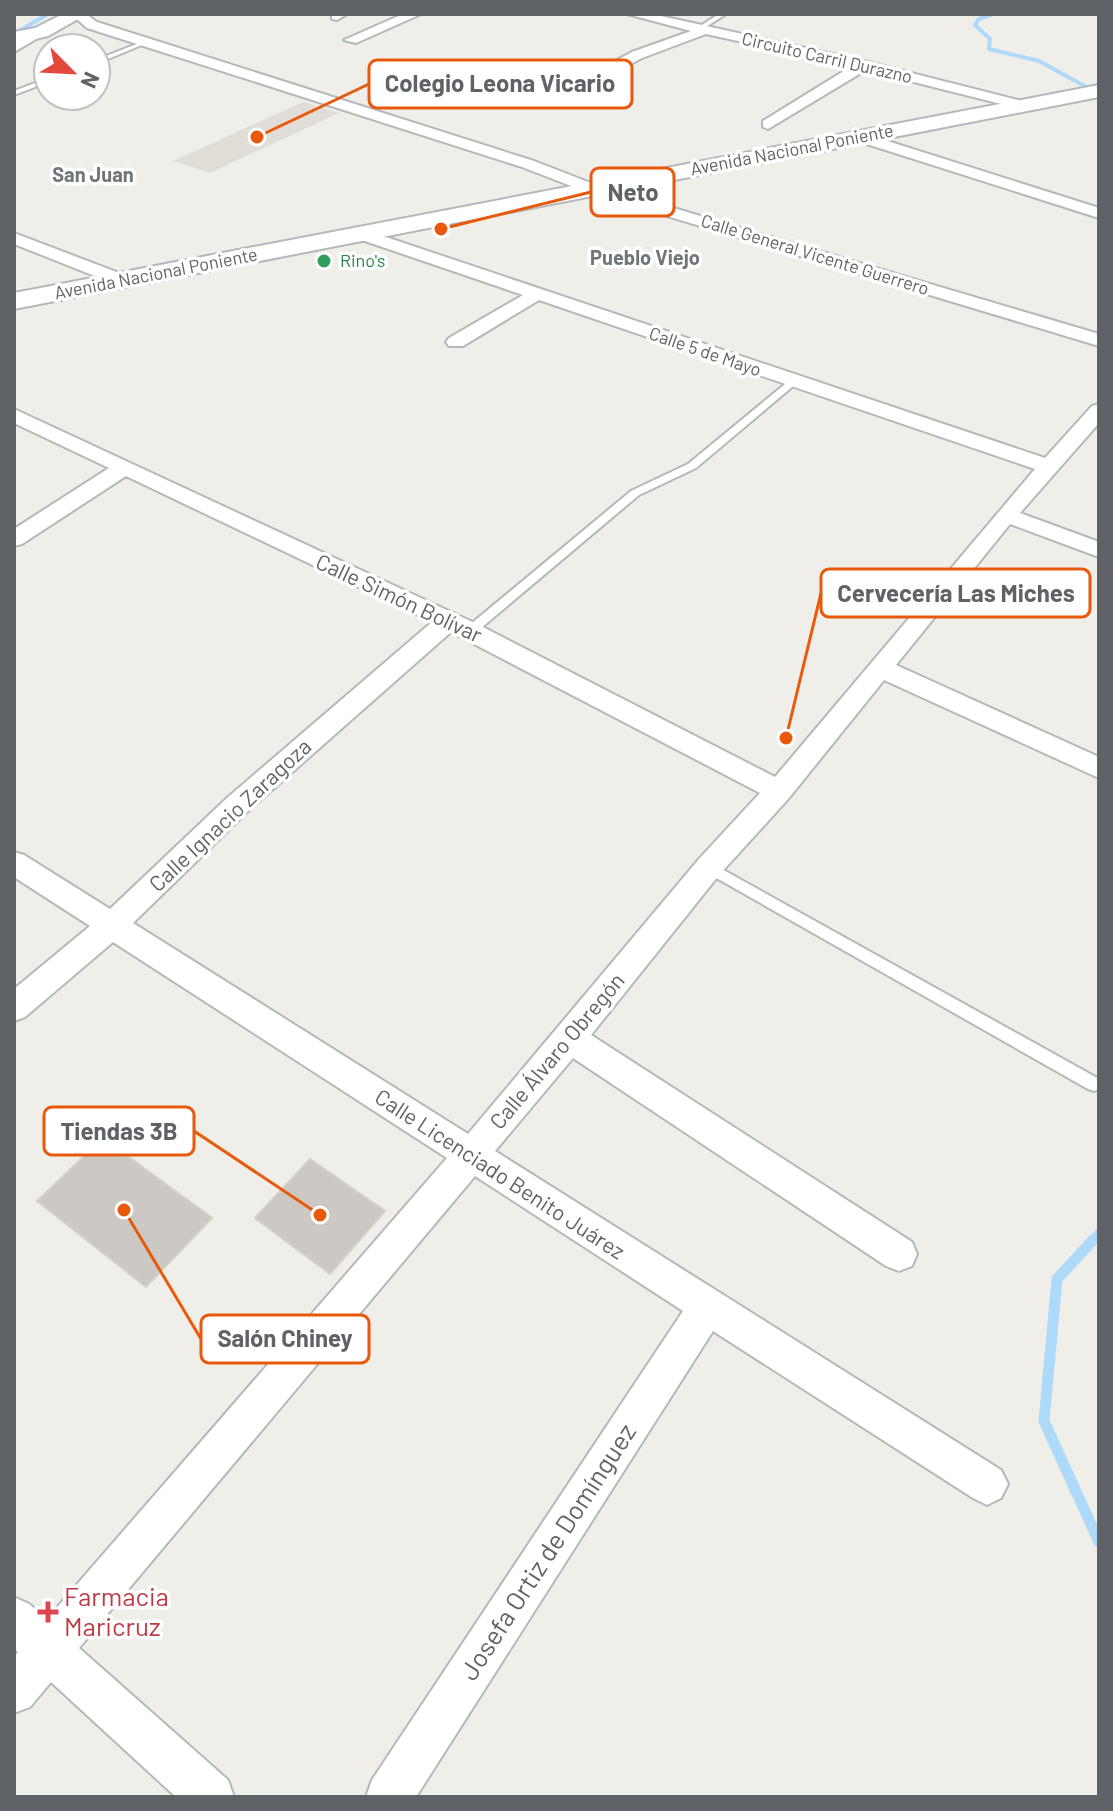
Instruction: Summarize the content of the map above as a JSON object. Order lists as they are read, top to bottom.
{
  "streets": {
    "street": [
      "Circuito Carril Durazno",
      "Avenida Nacional Poniente",
      "Calle General Vicente Guerrero",
      "Calle 5 de Mayo",
      "Calle Simón Bolívar",
      "Calle Ignacio Zaragoza",
      "Calle Álvaro Obregón",
      "Calle Licenciado Benito Juárez",
      "Josefa Ortiz de Domínguez"
    ]
  },
  "crossings": [
    ["Circuito Carril Durazno", "Avenida Nacional Poniente"],
    ["Avenida Nacional Poniente", "Calle General Vicente Guerrero"],
    ["Avenida Nacional Poniente", "Calle 5 de Mayo"],
    ["Calle 5 de Mayo", "Calle Álvaro Obregón"],
    ["Calle Simón Bolívar", "Calle Ignacio Zaragoza"],
    ["Calle Simón Bolívar", "Calle Álvaro Obregón"],
    ["Calle Ignacio Zaragoza", "Calle Licenciado Benito Juárez"],
    ["Calle Álvaro Obregón", "Calle Licenciado Benito Juárez"],
    ["Calle Licenciado Benito Juárez", "Josefa Ortiz de Domínguez"]
  ],
  "districts": ["San Juan", "Pueblo Viejo"],
  "places": {
    "other": [
      "Colegio Leona Vicario",
      "Neto",
      "Rino's",
      "Cervecería Las Miches",
      "Salón Chiney",
      "Tiendas 3B"
    ],
    "health": ["Farmacia Maricruz"]
  },
  "north": "bottom right"
}
